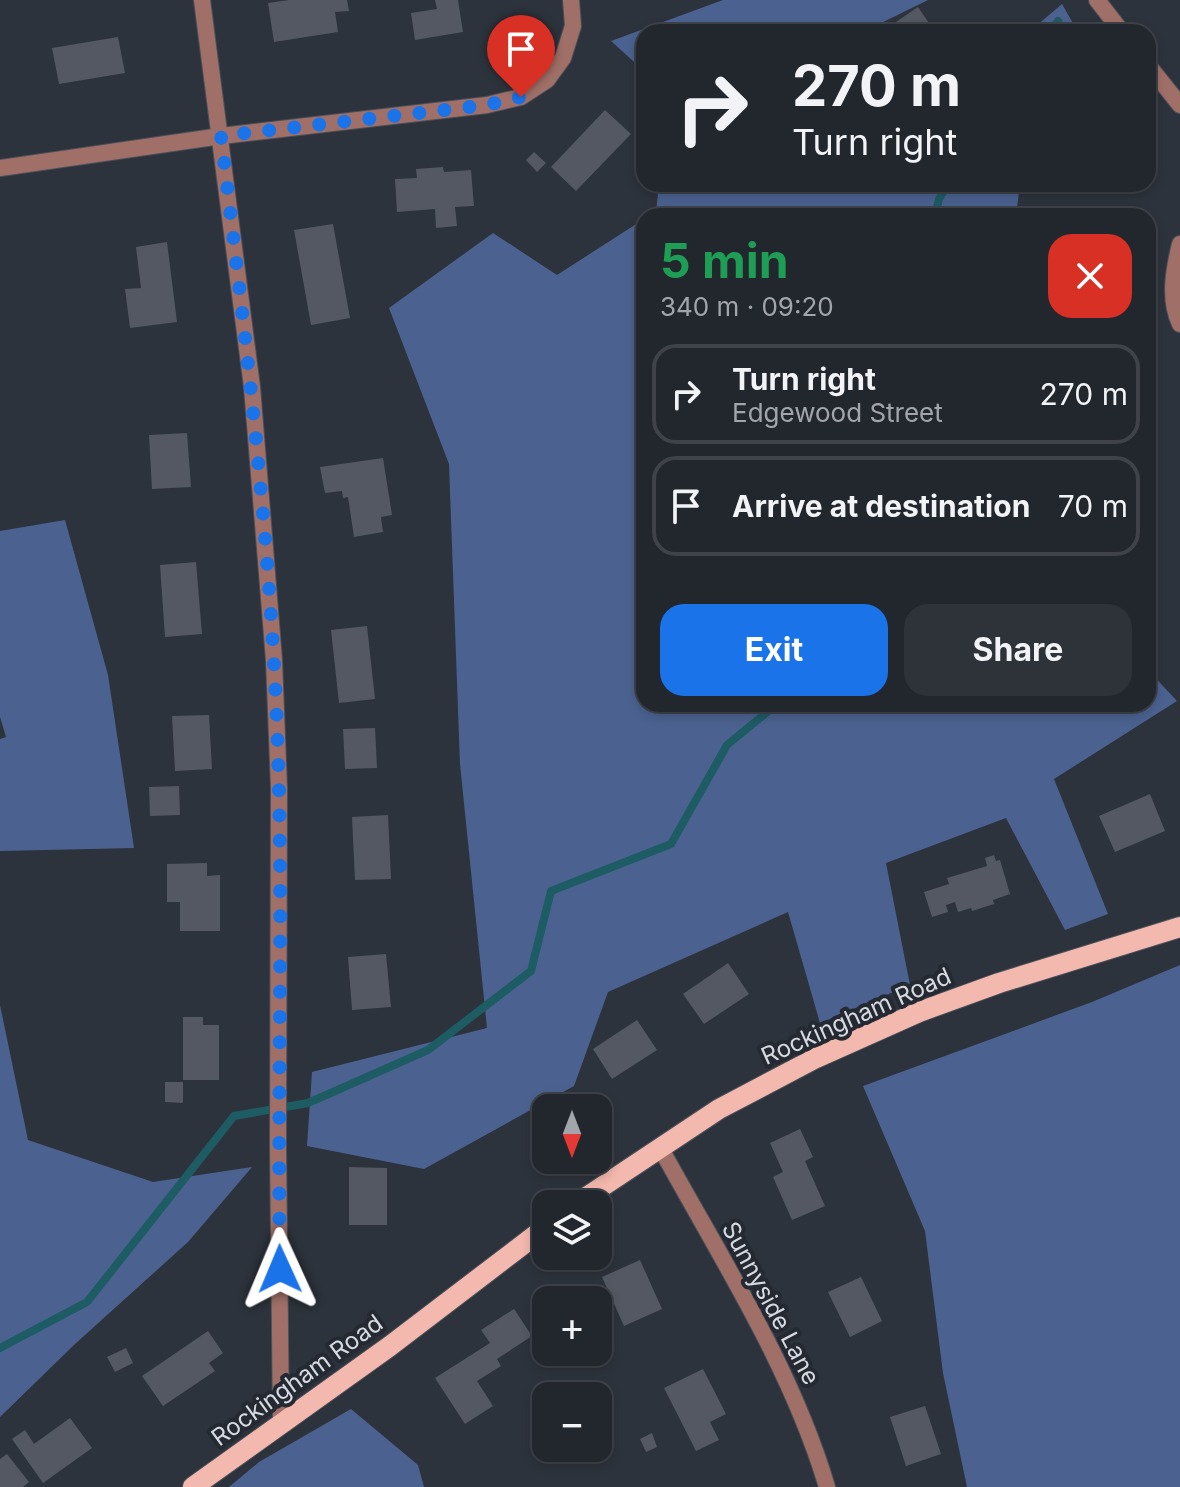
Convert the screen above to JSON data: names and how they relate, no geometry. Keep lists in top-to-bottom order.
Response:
{
  "streets": {
    "main road": ["Rockingham Road"],
    "street": ["Sunnyside Lane"]
  },
  "crossings": [
    ["Rockingham Road", "Sunnyside Lane"]
  ],
  "north": "bottom",
  "page": {
    "turn": ["270 m", "Turn right"],
    "heading": ["5 min", "340 m · 09:20"],
    "list": [
      {
        "name": "Turn right",
        "note": "Edgewood Street",
        "value": "270 m"
      },
      {
        "name": "Arrive at destination",
        "value": "70 m"
      }
    ],
    "buttons": ["Exit", "Share"],
    "map_buttons": ["+", "−"]
  }
}
